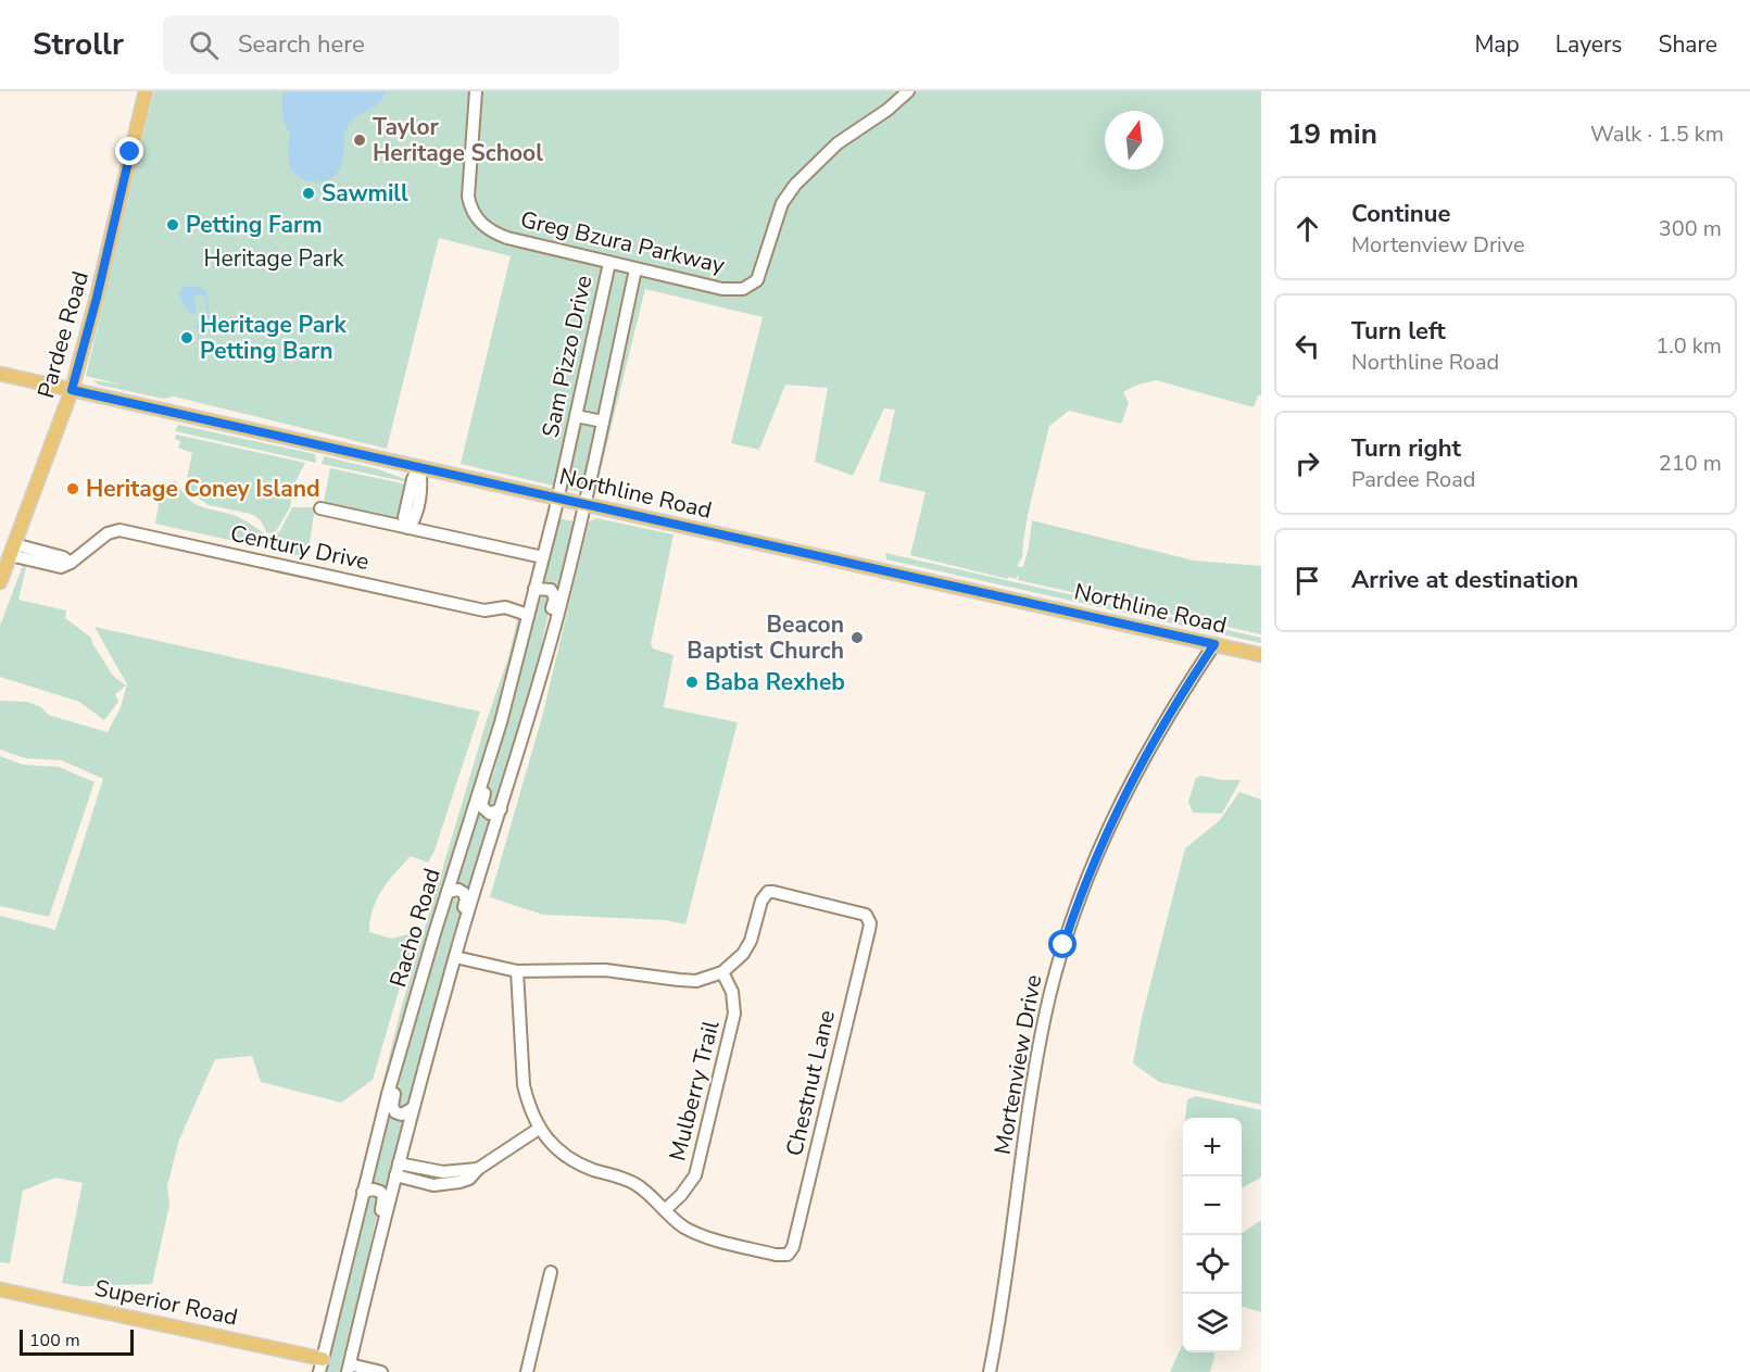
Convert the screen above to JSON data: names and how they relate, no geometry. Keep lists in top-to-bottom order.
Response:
{
  "streets": {
    "main road": ["Pardee Road", "Northline Road", "Superior Road"],
    "street": [
      "Greg Bzura Parkway",
      "Sam Pizzo Drive",
      "Century Drive",
      "Racho Road",
      "Mortenview Drive",
      "Chestnut Lane",
      "Mulberry Trail"
    ]
  },
  "crossings": [
    ["Greg Bzura Parkway", "Sam Pizzo Drive"],
    ["Pardee Road", "Northline Road"],
    ["Pardee Road", "Century Drive"],
    ["Sam Pizzo Drive", "Northline Road"],
    ["Sam Pizzo Drive", "Racho Road"],
    ["Northline Road", "Racho Road"],
    ["Northline Road", "Mortenview Drive"],
    ["Century Drive", "Racho Road"],
    ["Racho Road", "Superior Road"],
    ["Chestnut Lane", "Mulberry Trail"]
  ],
  "parks": ["Heritage Park"],
  "places": [
    "Taylor Heritage School",
    "Sawmill",
    "Petting Farm",
    "Heritage Park Petting Barn",
    "Heritage Coney Island",
    "Beacon Baptist Church",
    "Baba Rexheb"
  ],
  "scale_bar": "100 m",
  "north": "top",
  "page": {
    "header": "Strollr",
    "search": "Search here",
    "nav": ["Map", "Layers", "Share"],
    "heading": ["19 min", "Walk · 1.5 km"],
    "list": [
      ["Continue", "Mortenview Drive", "300 m"],
      ["Turn left", "Northline Road", "1.0 km"],
      ["Turn right", "Pardee Road", "210 m"],
      "Arrive at destination"
    ],
    "map_buttons": ["+", "−"],
    "scale": "100 m"
  }
}
